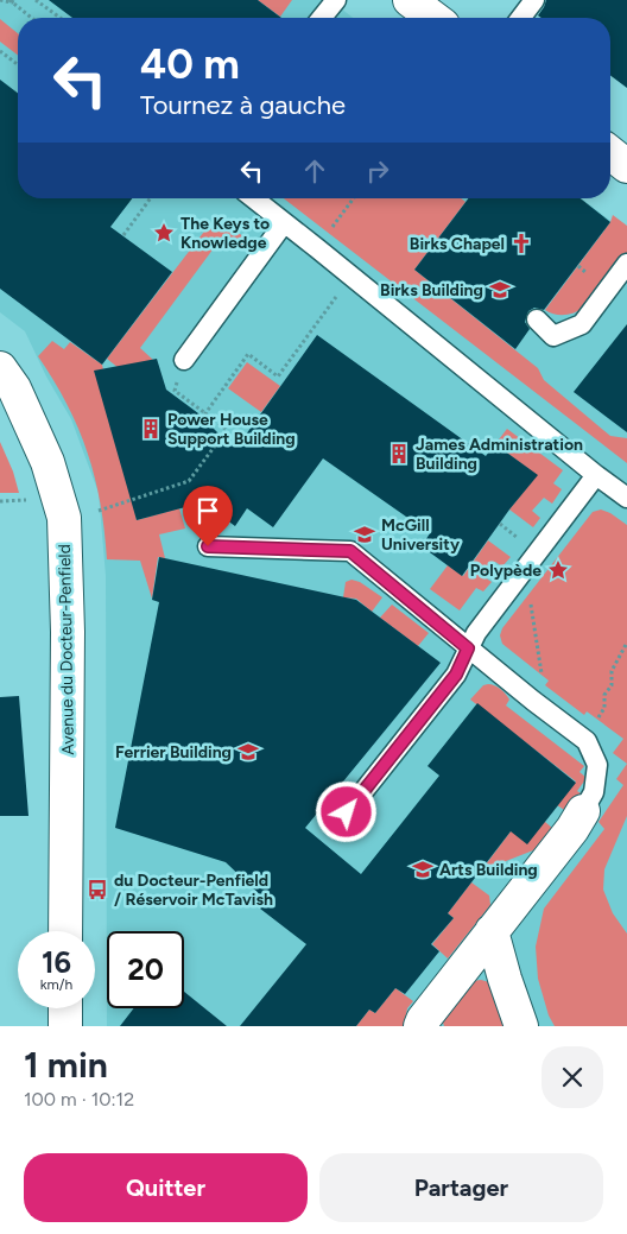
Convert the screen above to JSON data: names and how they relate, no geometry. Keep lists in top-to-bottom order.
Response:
{
  "streets": {
    "main road": ["Avenue du Docteur-Penfield"]
  },
  "places": {
    "place": ["The Keys to Knowledge", "Polypède"],
    "church": ["Birks Chapel"],
    "school or university": [
      "Birks Building",
      "McGill University",
      "Ferrier Building",
      "Arts Building"
    ],
    "building": ["Power House Support Building", "James Administration Building"],
    "bus stop": ["du Docteur-Penfield / Réservoir McTavish"]
  },
  "page": {
    "turn": ["40 m", "Tournez à gauche"],
    "speed": "16 km/h",
    "limit": "20",
    "heading": ["1 min", "100 m · 10:12"],
    "buttons": ["Quitter", "Partager"]
  }
}
